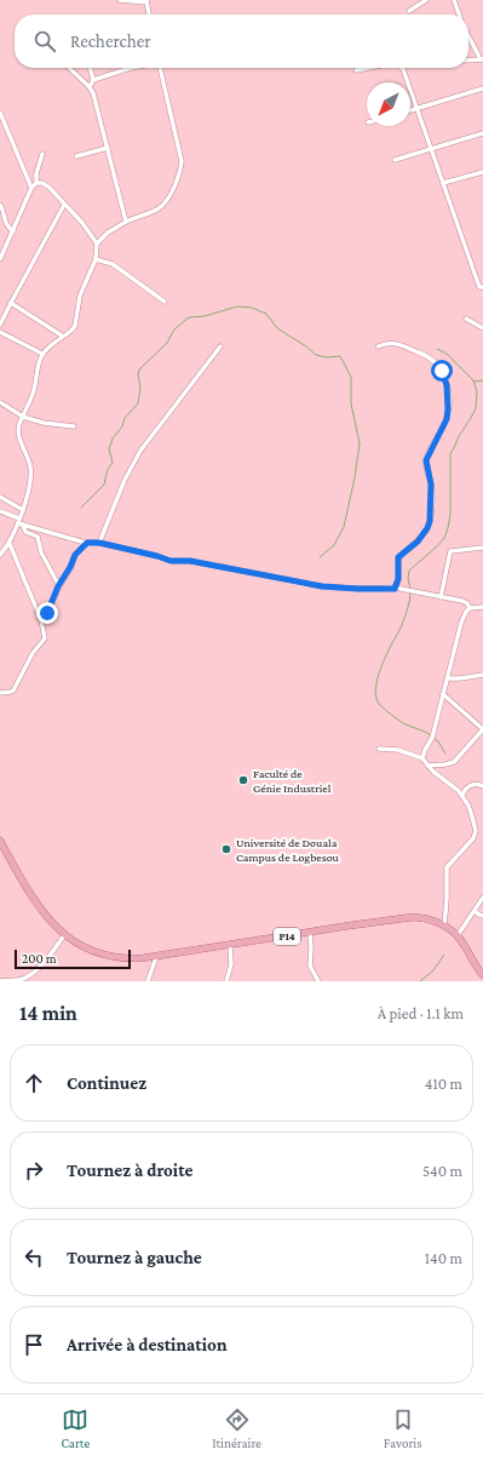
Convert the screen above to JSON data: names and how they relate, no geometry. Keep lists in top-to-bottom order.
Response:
{
  "streets": {
    "main road": ["P14"]
  },
  "places": ["Faculté de Génie Industriel", "Université de Douala Campus de Logbesou"],
  "scale_bar": "200 m",
  "north": "bottom left",
  "page": {
    "search": "Rechercher",
    "scale": "200 m",
    "heading": ["14 min", "À pied · 1.1 km"],
    "list": [
      ["Continuez", "410 m"],
      ["Tournez à droite", "540 m"],
      ["Tournez à gauche", "140 m"],
      "Arrivée à destination"
    ],
    "nav": ["Carte", "Itinéraire", "Favoris"]
  }
}
